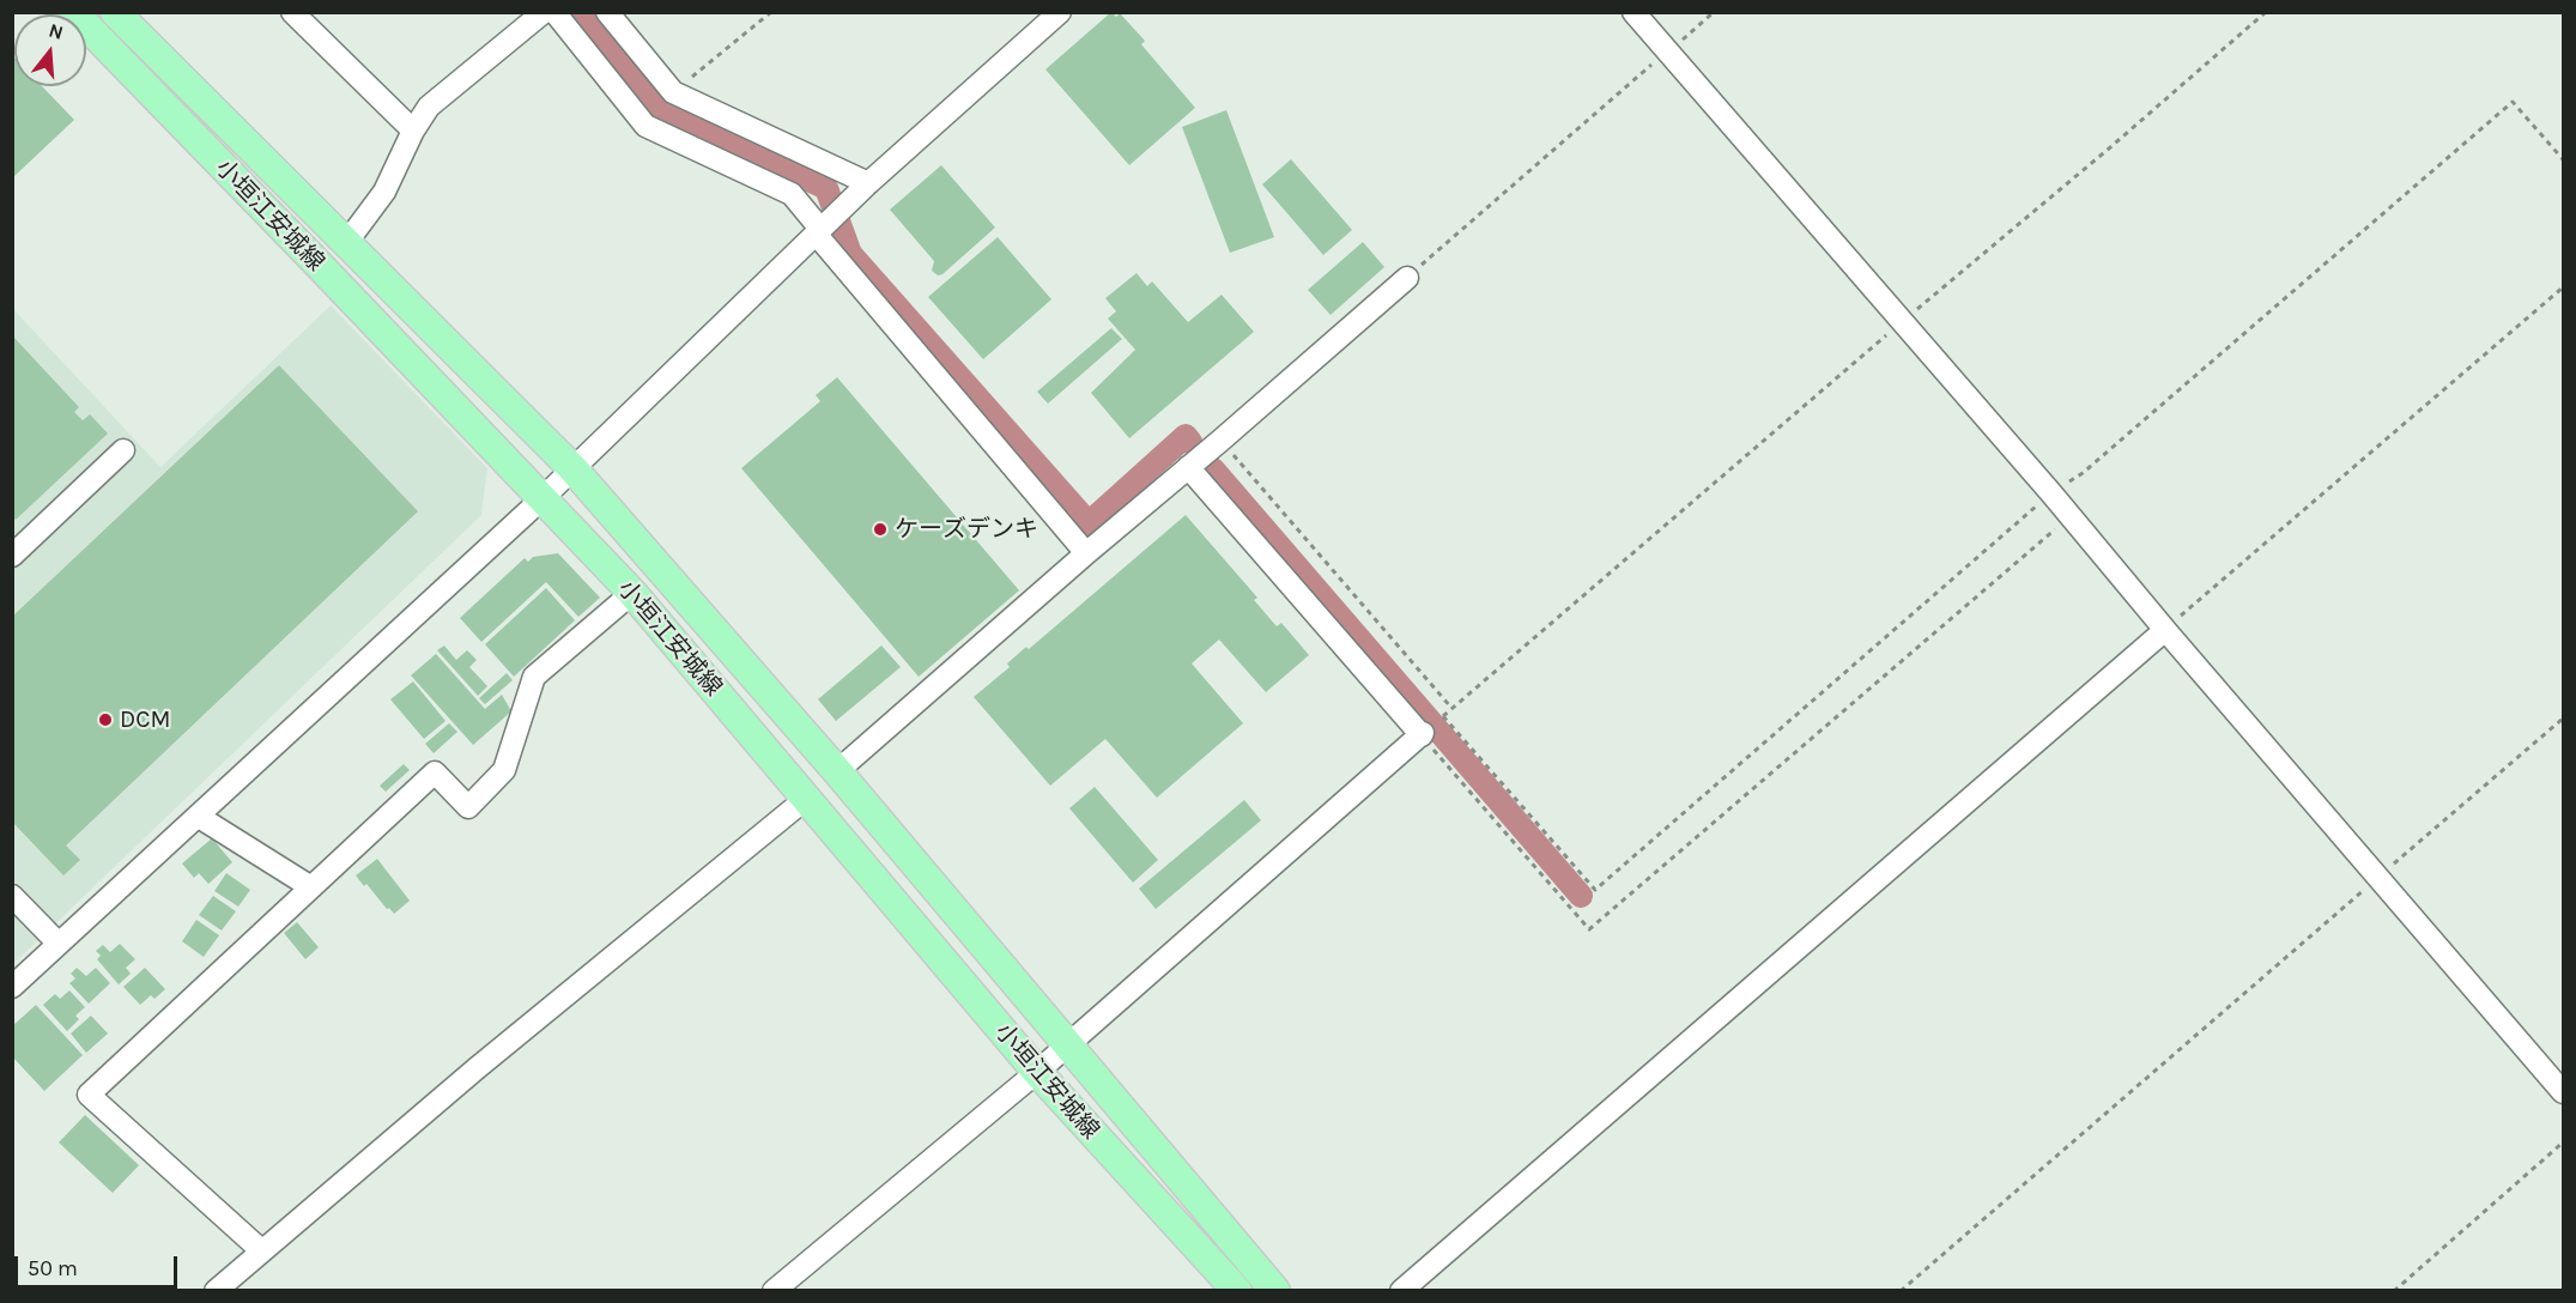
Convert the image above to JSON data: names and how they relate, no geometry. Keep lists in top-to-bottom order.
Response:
{
  "streets": {
    "main road": ["小垣江安城線"]
  },
  "places": ["ケーズデンキ", "DCM"],
  "scale_bar": "50 m",
  "north": "top"
}
